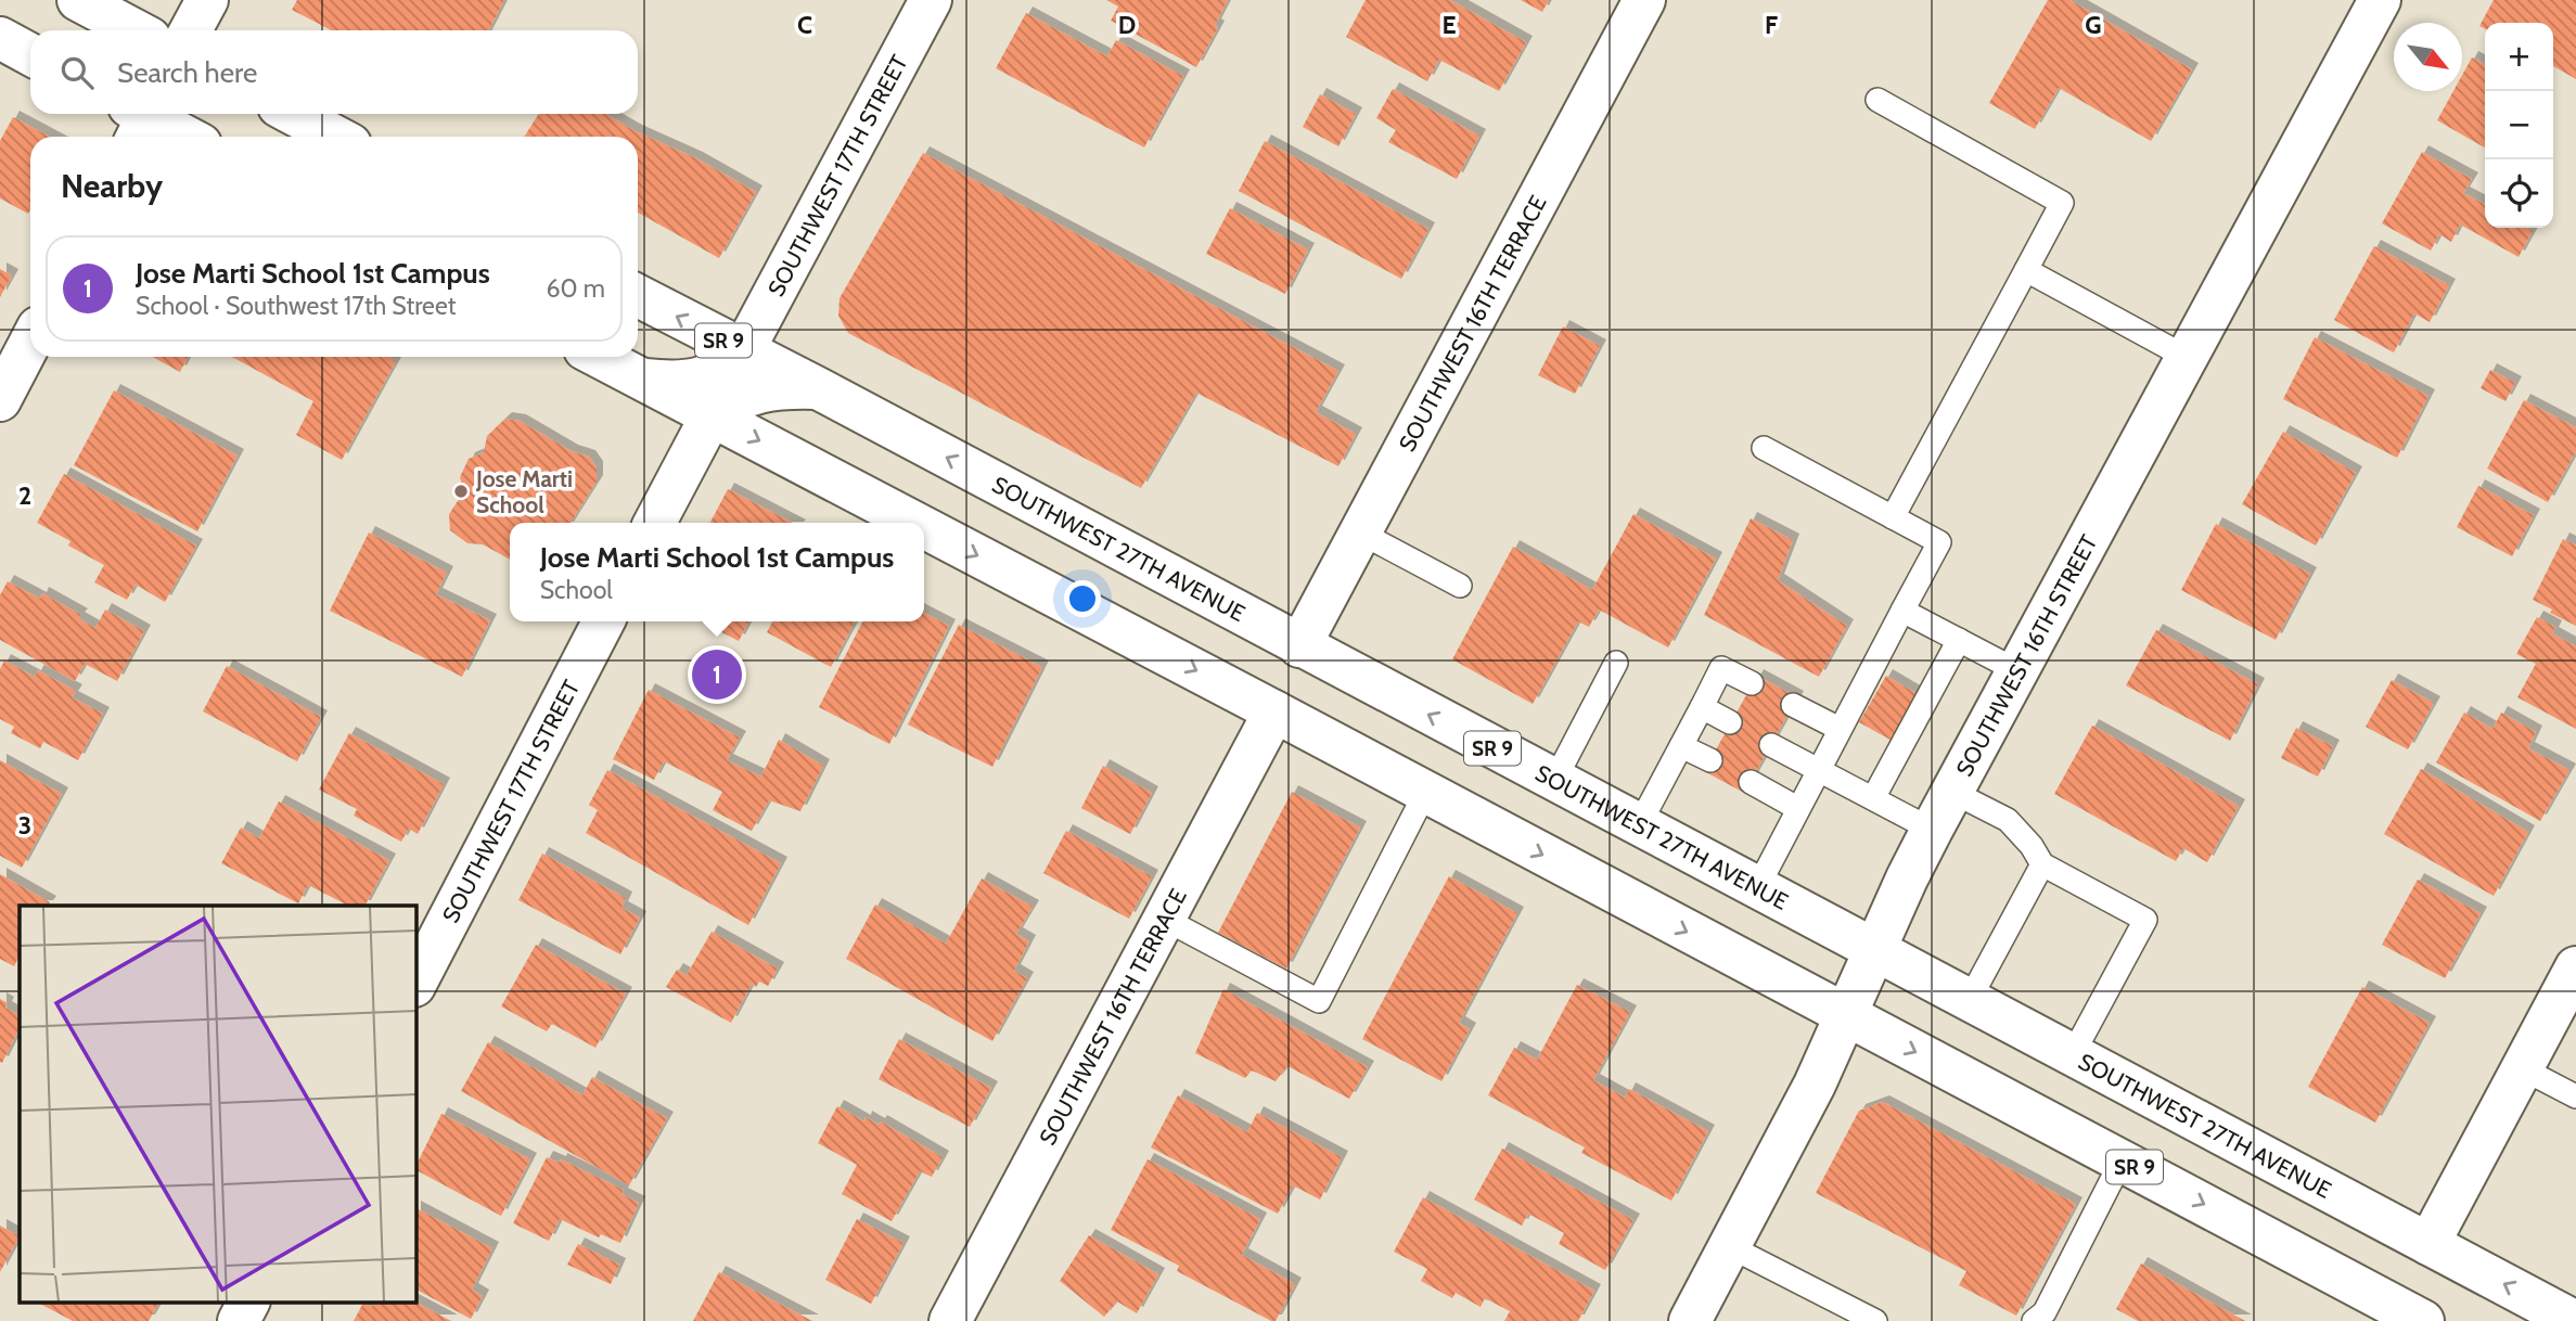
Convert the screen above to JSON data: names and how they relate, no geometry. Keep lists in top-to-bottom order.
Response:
{
  "streets": {
    "main road": [
      "SOUTHWEST 17TH STREET",
      "SOUTHWEST 16TH TERRACE",
      "SR 9",
      "SOUTHWEST 27TH AVENUE",
      "SOUTHWEST 16TH STREET"
    ]
  },
  "crossings": [
    ["SOUTHWEST 17TH STREET", "SOUTHWEST 27TH AVENUE"],
    ["SOUTHWEST 16TH TERRACE", "SR 9"],
    ["SOUTHWEST 16TH TERRACE", "SOUTHWEST 27TH AVENUE"],
    ["SR 9", "SOUTHWEST 16TH STREET"],
    ["SOUTHWEST 27TH AVENUE", "SOUTHWEST 16TH STREET"]
  ],
  "places": ["Jose Marti School"],
  "north": "bottom right",
  "page": {
    "map_buttons": ["+", "−"],
    "search": "Search here",
    "heading": "Nearby",
    "list": [
      {
        "mark": "1",
        "name": "Jose Marti School 1st Campus",
        "note": "School · Southwest 17th Street",
        "value": "60 m"
      }
    ],
    "popup": ["Jose Marti School 1st Campus", "School"],
    "pins": "1"
  },
  "grid": {
    "columns": [
      "C",
      "D",
      "E",
      "F",
      "G"
    ],
    "rows": ["2", "3"]
  }
}
